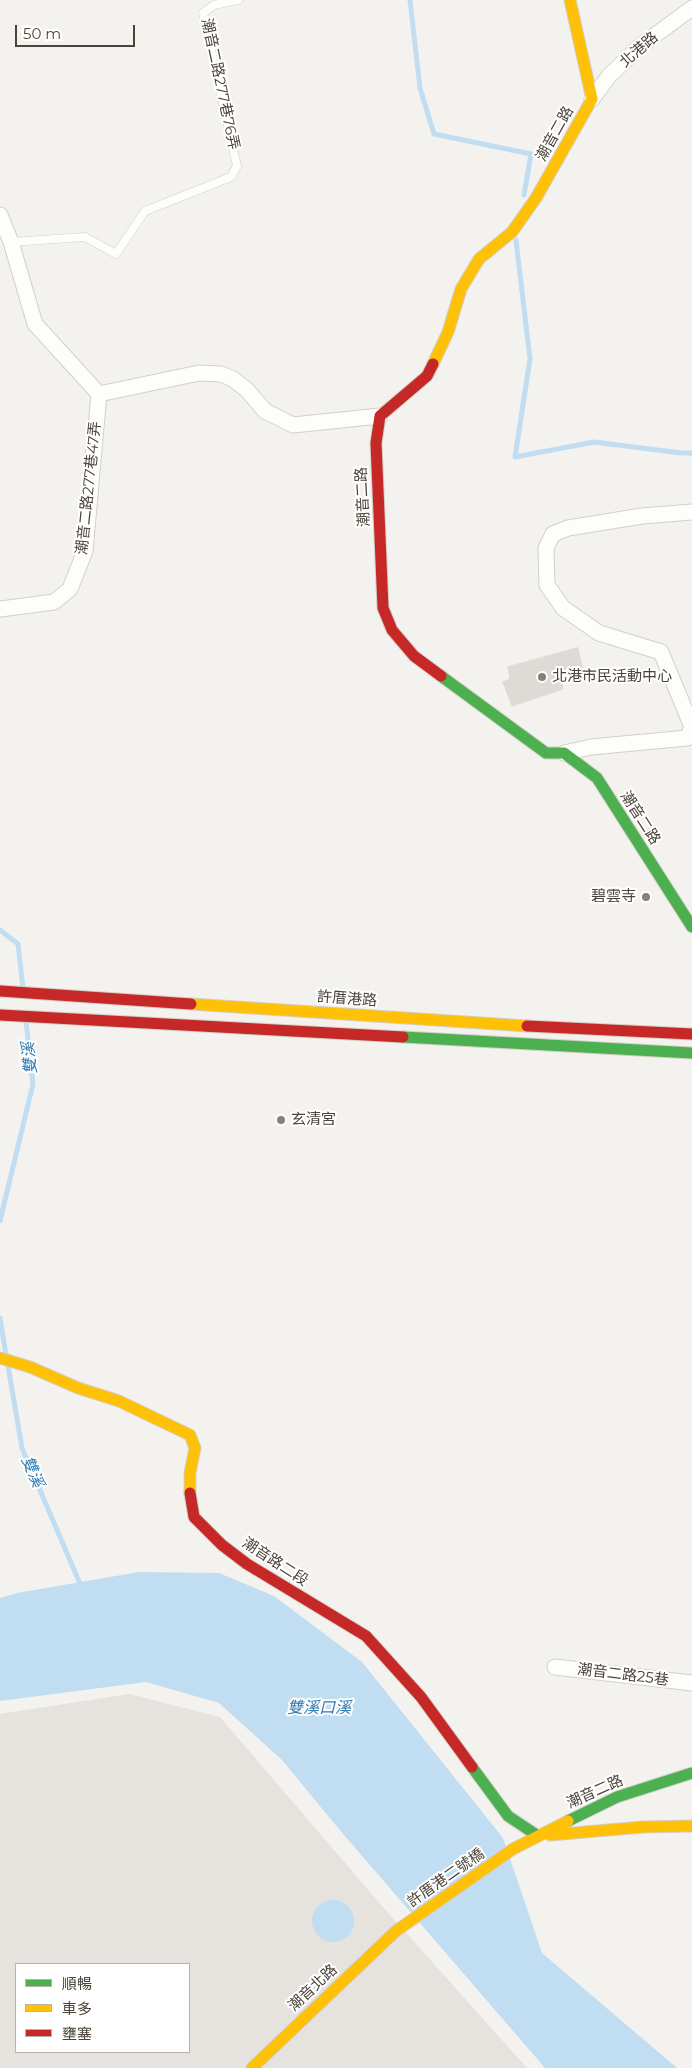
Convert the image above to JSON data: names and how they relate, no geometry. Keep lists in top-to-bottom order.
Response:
{
  "streets": {
    "street": [
      "北港路",
      "潮音二路",
      "潮音二路277巷47弄",
      "許厝港路",
      "潮音路二段",
      "潮音二路25巷",
      "許厝港二號橋",
      "潮音北路"
    ],
    "lane": ["潮音二路277巷76弄"]
  },
  "crossings": [
    ["北港路", "潮音二路"],
    ["潮音二路", "潮音路二段"],
    ["潮音二路", "許厝港二號橋"],
    ["許厝港二號橋", "潮音北路"]
  ],
  "water": ["雙溪", "雙溪口溪"],
  "places": ["北港市民活動中心", "碧雲寺", "玄清宮"],
  "legend": ["順暢", "車多", "壅塞"],
  "scale_bar": "50 m"
}
